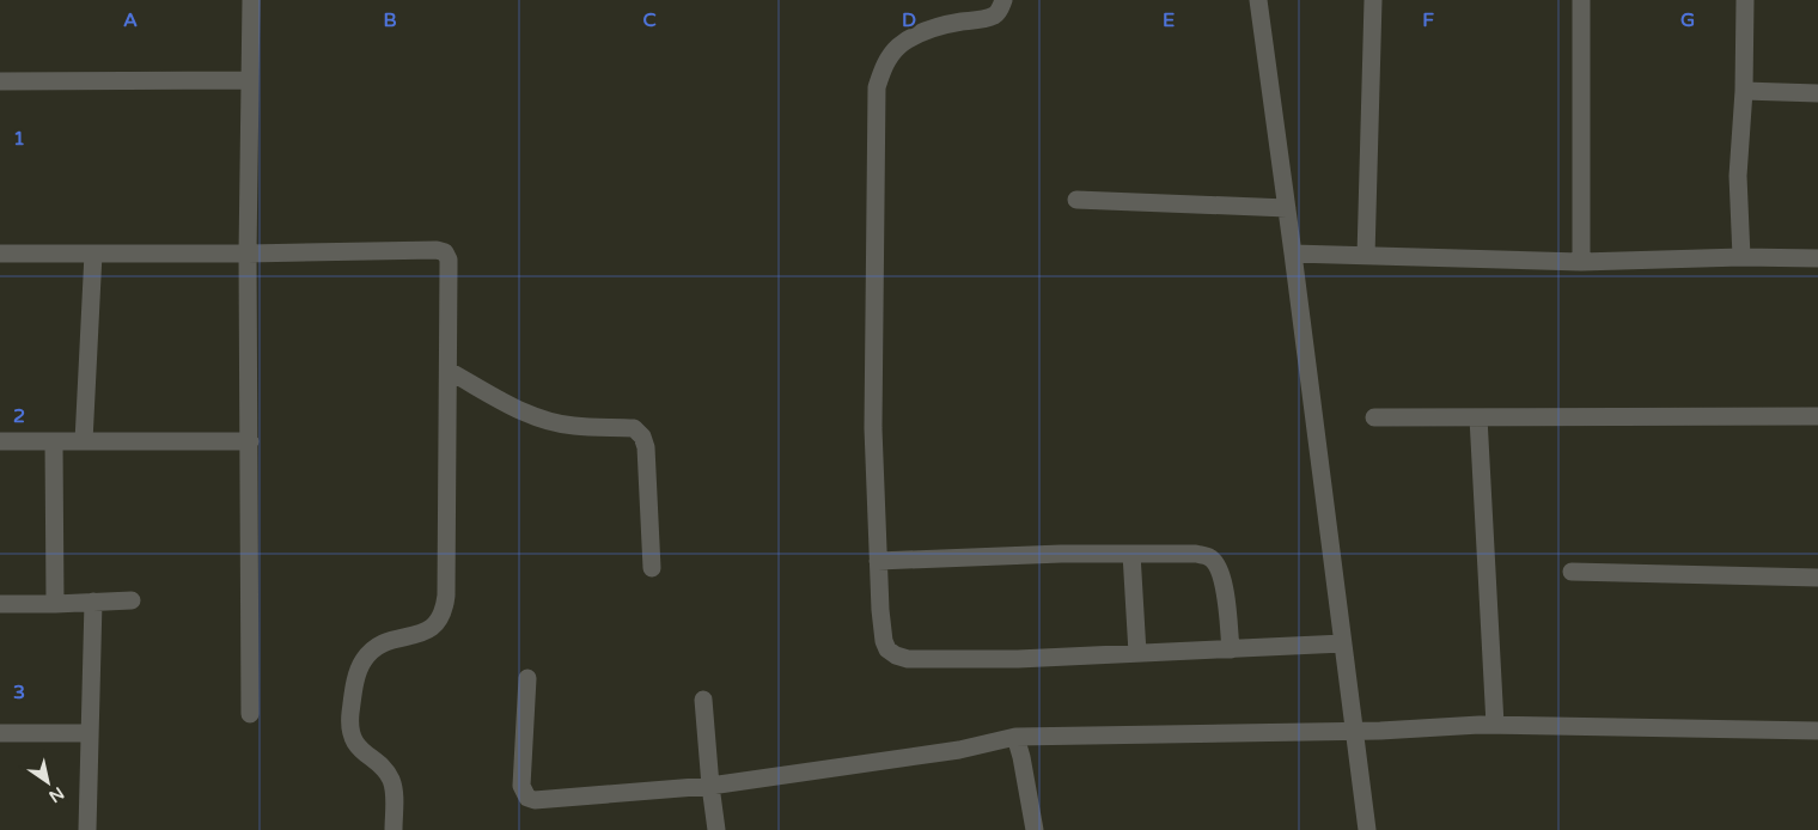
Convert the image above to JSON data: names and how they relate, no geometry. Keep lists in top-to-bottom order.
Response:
{
  "north": "bottom right",
  "grid": {
    "columns": [
      "A",
      "B",
      "C",
      "D",
      "E",
      "F",
      "G"
    ],
    "rows": ["1", "2", "3"]
  }
}
